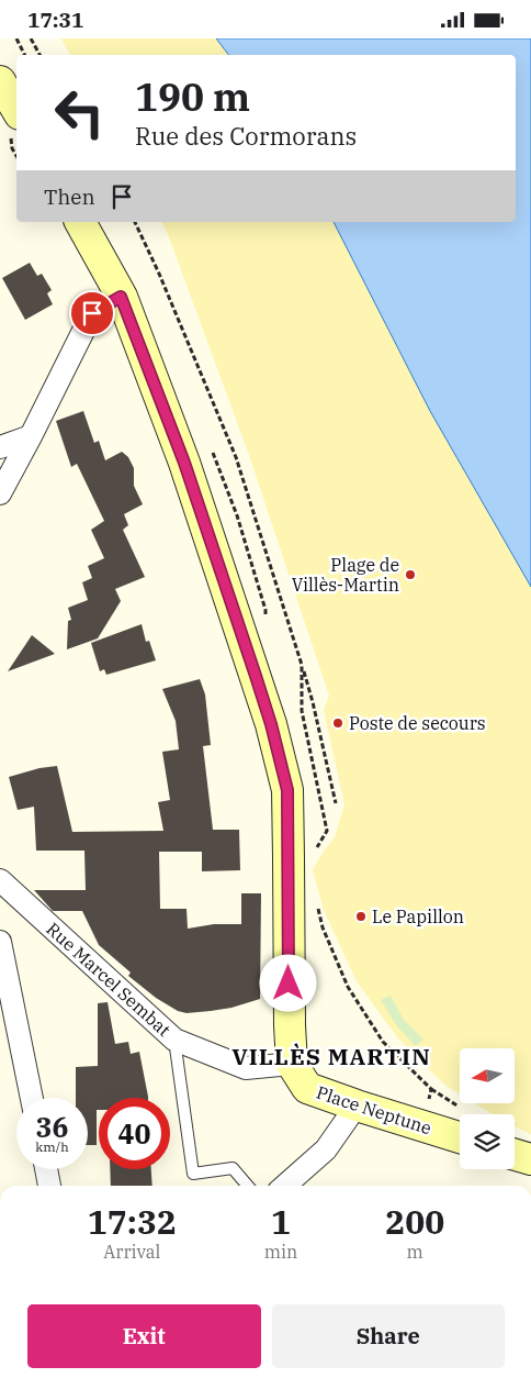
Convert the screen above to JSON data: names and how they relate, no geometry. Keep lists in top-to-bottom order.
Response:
{
  "streets": {
    "street": ["Rue Marcel Sembat", "Place Neptune"]
  },
  "crossings": [
    ["Rue Marcel Sembat", "Place Neptune"]
  ],
  "districts": ["VILLÈS MARTIN"],
  "places": ["Plage de Villès-Martin", "Poste de secours", "Le Papillon"],
  "north": "left",
  "page": {
    "status": "17:31",
    "turn": ["190 m", "Rue des Cormorans"],
    "then": "Then",
    "speed": "36 km/h",
    "limit": "40",
    "eta": [
      "17:32",
      "Arrival",
      "1",
      "min",
      "200",
      "m"
    ],
    "buttons": ["Exit", "Share"]
  }
}
